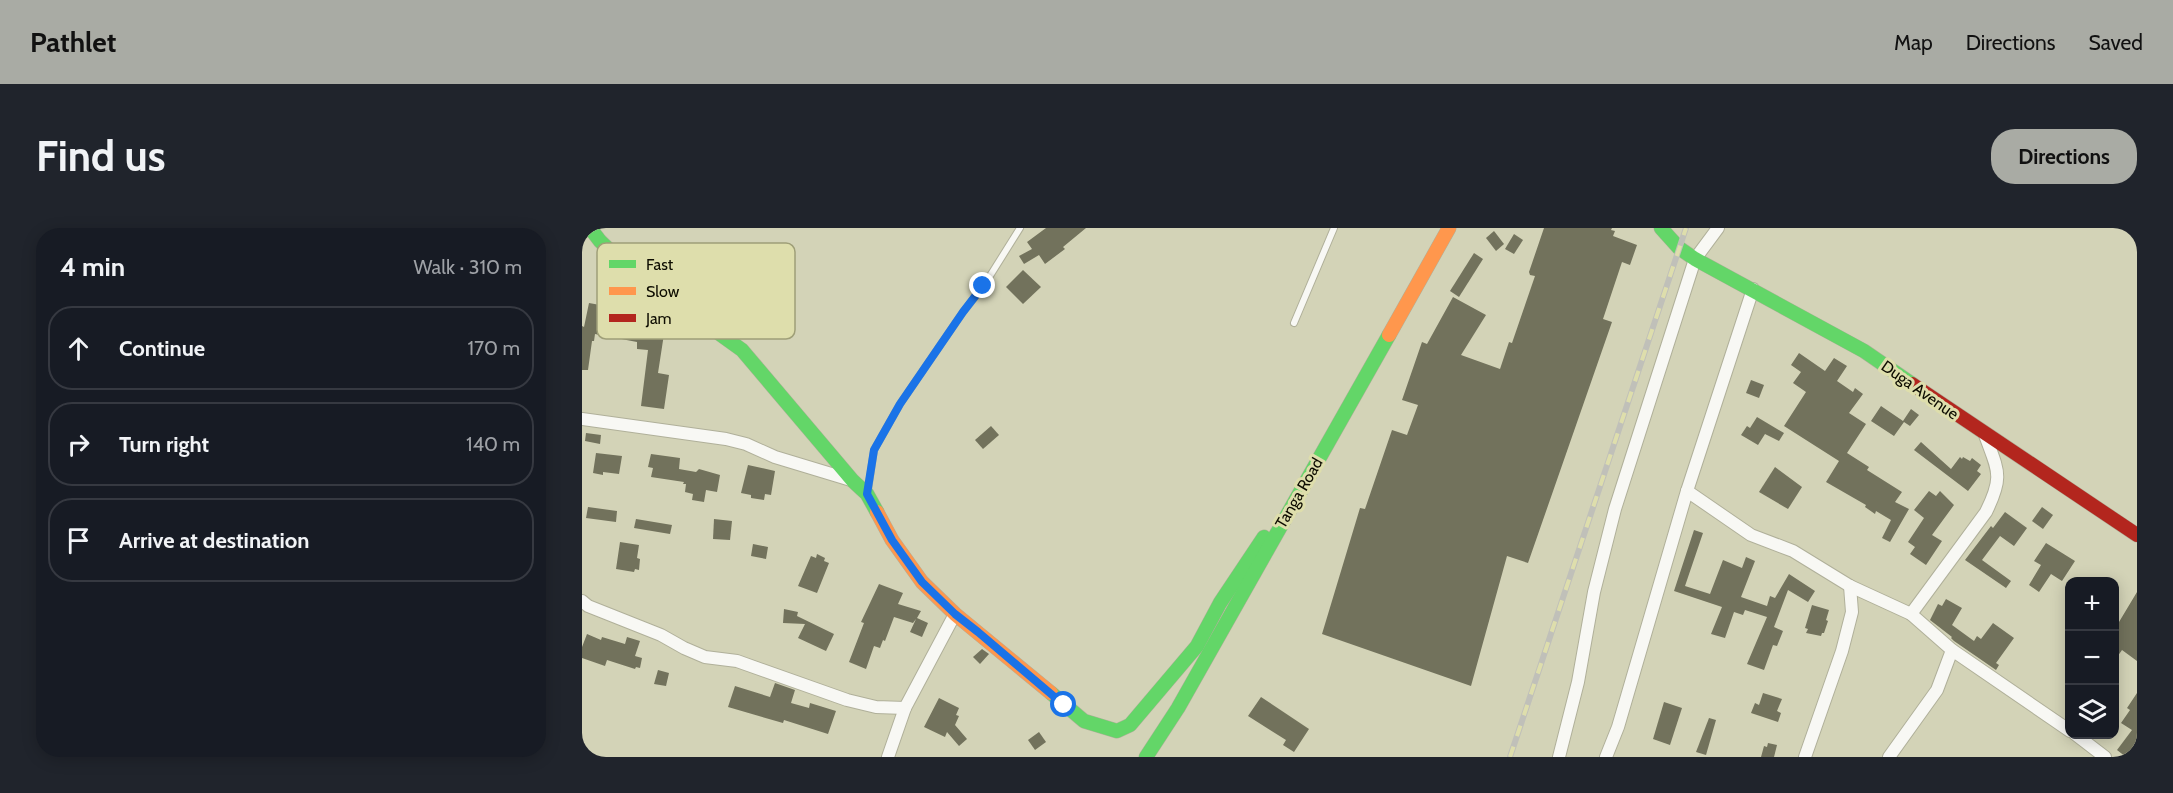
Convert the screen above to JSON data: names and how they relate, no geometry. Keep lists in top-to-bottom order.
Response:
{
  "streets": {
    "main road": ["Duga Avenue", "Tanga Road"]
  },
  "legend": ["Fast", "Slow", "Jam"],
  "page": {
    "header": "Pathlet",
    "nav": ["Map", "Directions", "Saved"],
    "buttons": "Directions",
    "title": "Find us",
    "heading": ["4 min", "Walk · 310 m"],
    "list": [
      ["Continue", "170 m"],
      ["Turn right", "140 m"],
      "Arrive at destination"
    ],
    "map_buttons": ["+", "−"]
  }
}
